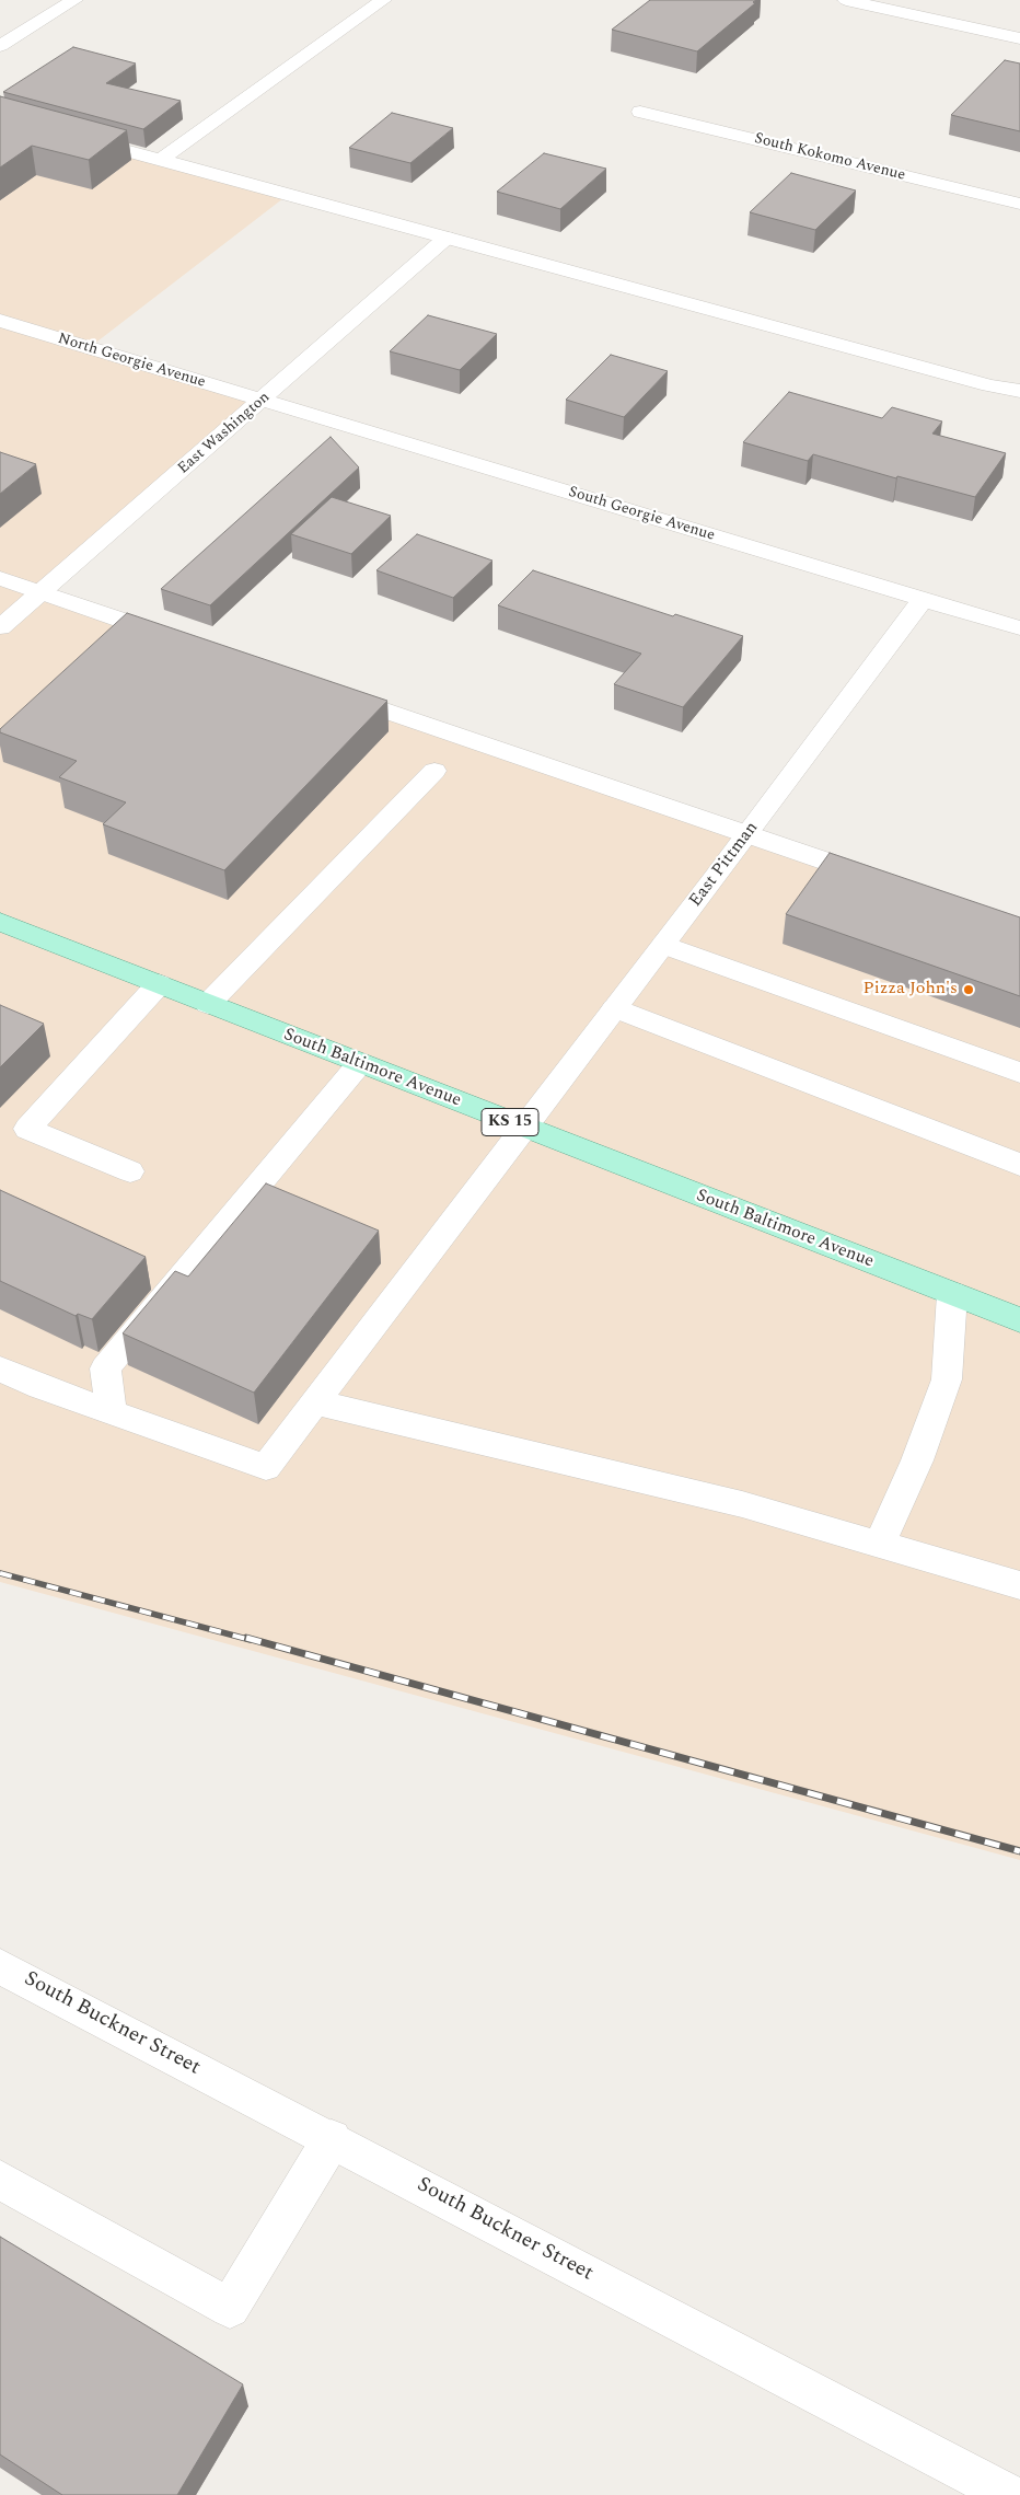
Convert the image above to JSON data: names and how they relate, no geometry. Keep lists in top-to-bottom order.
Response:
{
  "streets": {
    "main road": ["South Baltimore Avenue", "KS 15"],
    "street": [
      "South Kokomo Avenue",
      "North Georgie Avenue",
      "East Washington",
      "South Georgie Avenue",
      "East Pittman",
      "South Buckner Street"
    ]
  },
  "crossings": [
    ["North Georgie Avenue", "East Washington"],
    ["North Georgie Avenue", "South Georgie Avenue"],
    ["East Washington", "South Georgie Avenue"],
    ["South Georgie Avenue", "East Pittman"],
    ["East Pittman", "South Baltimore Avenue"]
  ],
  "places": ["Pizza John's"]
}
